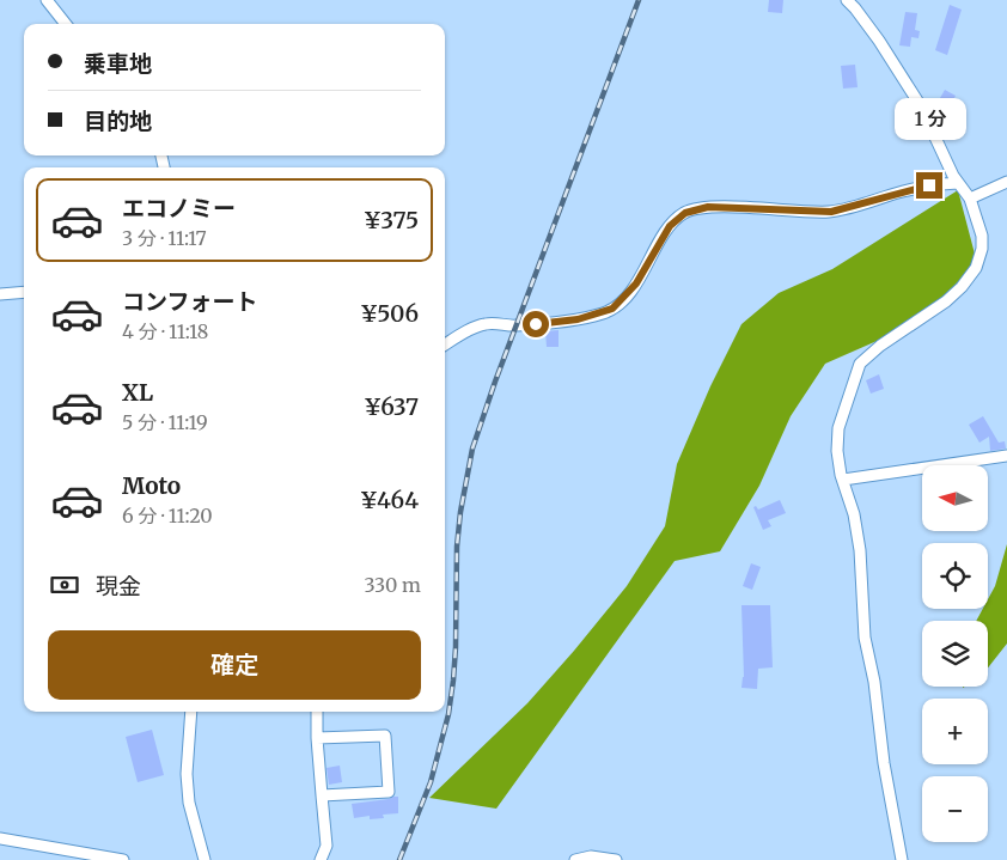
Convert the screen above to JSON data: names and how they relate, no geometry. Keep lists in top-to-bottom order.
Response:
{
  "north": "left",
  "page": {
    "banner": ["乗車地", "目的地"],
    "bubble": "1 分",
    "list": [
      {
        "name": "エコノミー",
        "note": "3 分 · 11:17",
        "value": "¥375"
      },
      {
        "name": "コンフォート",
        "note": "4 分 · 11:18",
        "value": "¥506"
      },
      {
        "name": "XL",
        "note": "5 分 · 11:19",
        "value": "¥637"
      },
      {
        "name": "Moto",
        "note": "6 分 · 11:20",
        "value": "¥464"
      }
    ],
    "map_buttons": ["+", "−"],
    "pay": ["現金", "330 m"],
    "buttons": "確定"
  }
}
